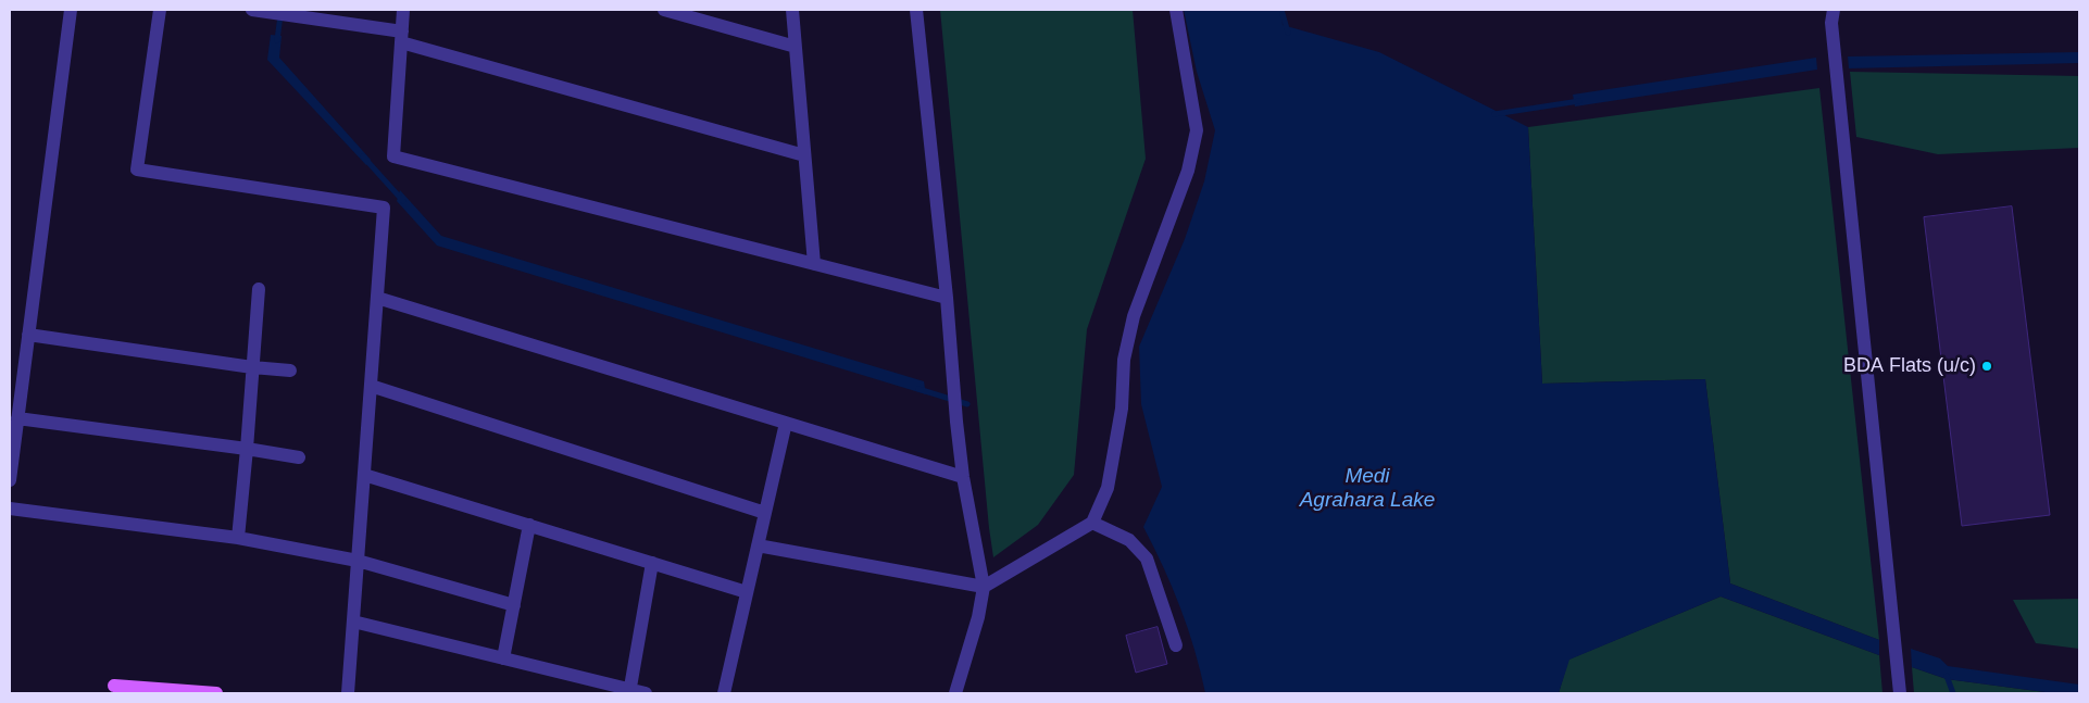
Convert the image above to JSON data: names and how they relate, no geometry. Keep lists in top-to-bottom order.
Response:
{
  "water": ["Medi Agrahara Lake"],
  "places": ["BDA Flats (u/c)"]
}
